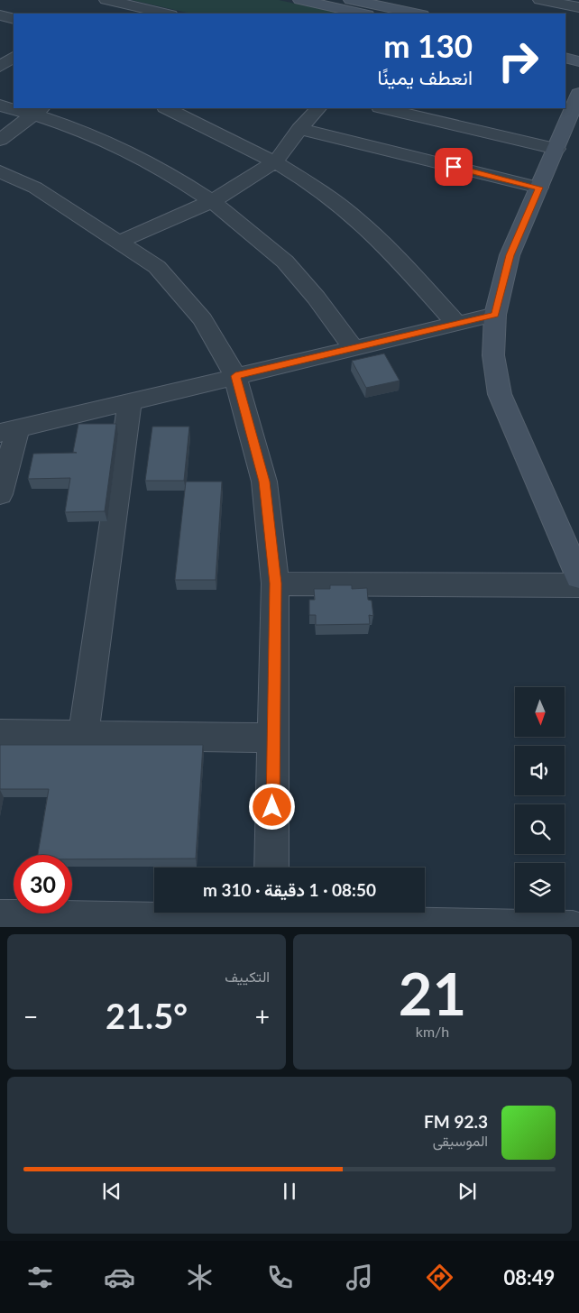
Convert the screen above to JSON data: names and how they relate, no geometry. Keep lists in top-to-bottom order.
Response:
{
  "north": "bottom",
  "page": {
    "turn": ["130 m", "انعطف يمينًا"],
    "limit": "30",
    "trip": "08:50 · 1 دقيقة · 310 m",
    "tile": [
      ["21", "km/h"],
      "التكييف"
    ],
    "heat": ["−", "21.5°", "+"],
    "song": ["92.3 FM", "الموسيقى"],
    "tabs": "08:49"
  }
}
